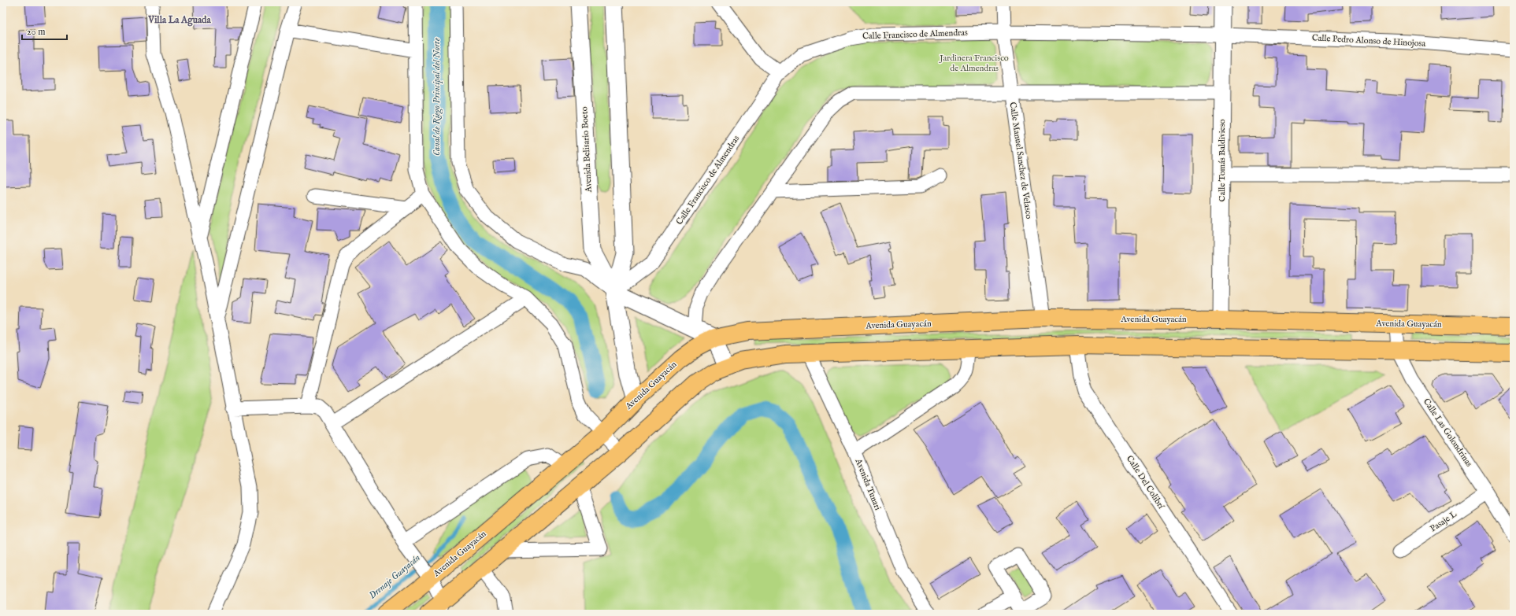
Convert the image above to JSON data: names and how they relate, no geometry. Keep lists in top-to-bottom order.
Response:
{
  "streets": {
    "main road": ["Avenida Guayacán"],
    "street": [
      "Calle Francisco de Almendras",
      "Calle Pedro Alonso de Hinojosa",
      "Avenida Belisario Boeto",
      "Calle Manuel Sanchez de Velasco",
      "Calle Tomás Baldivieso",
      "Calle Las Golondrinas",
      "Calle Del Colibrí",
      "Avenida Tunari",
      "Pasaje L"
    ]
  },
  "crossings": [
    ["Calle Francisco de Almendras", "Calle Pedro Alonso de Hinojosa"],
    ["Calle Francisco de Almendras", "Avenida Belisario Boeto"],
    ["Calle Francisco de Almendras", "Calle Manuel Sanchez de Velasco"],
    ["Calle Francisco de Almendras", "Calle Tomás Baldivieso"],
    ["Calle Pedro Alonso de Hinojosa", "Calle Tomás Baldivieso"],
    ["Avenida Belisario Boeto", "Avenida Guayacán"],
    ["Calle Manuel Sanchez de Velasco", "Avenida Guayacán"],
    ["Calle Tomás Baldivieso", "Avenida Guayacán"],
    ["Avenida Guayacán", "Calle Las Golondrinas"],
    ["Calle Las Golondrinas", "Pasaje L"]
  ],
  "districts": ["Villa La Aguada"],
  "water": ["Canal de Riego Principal del Norte", "Drenaje Guayacán"],
  "parks": ["Jardinera Francisco de Almendras"],
  "scale_bar": "20 m"
}
